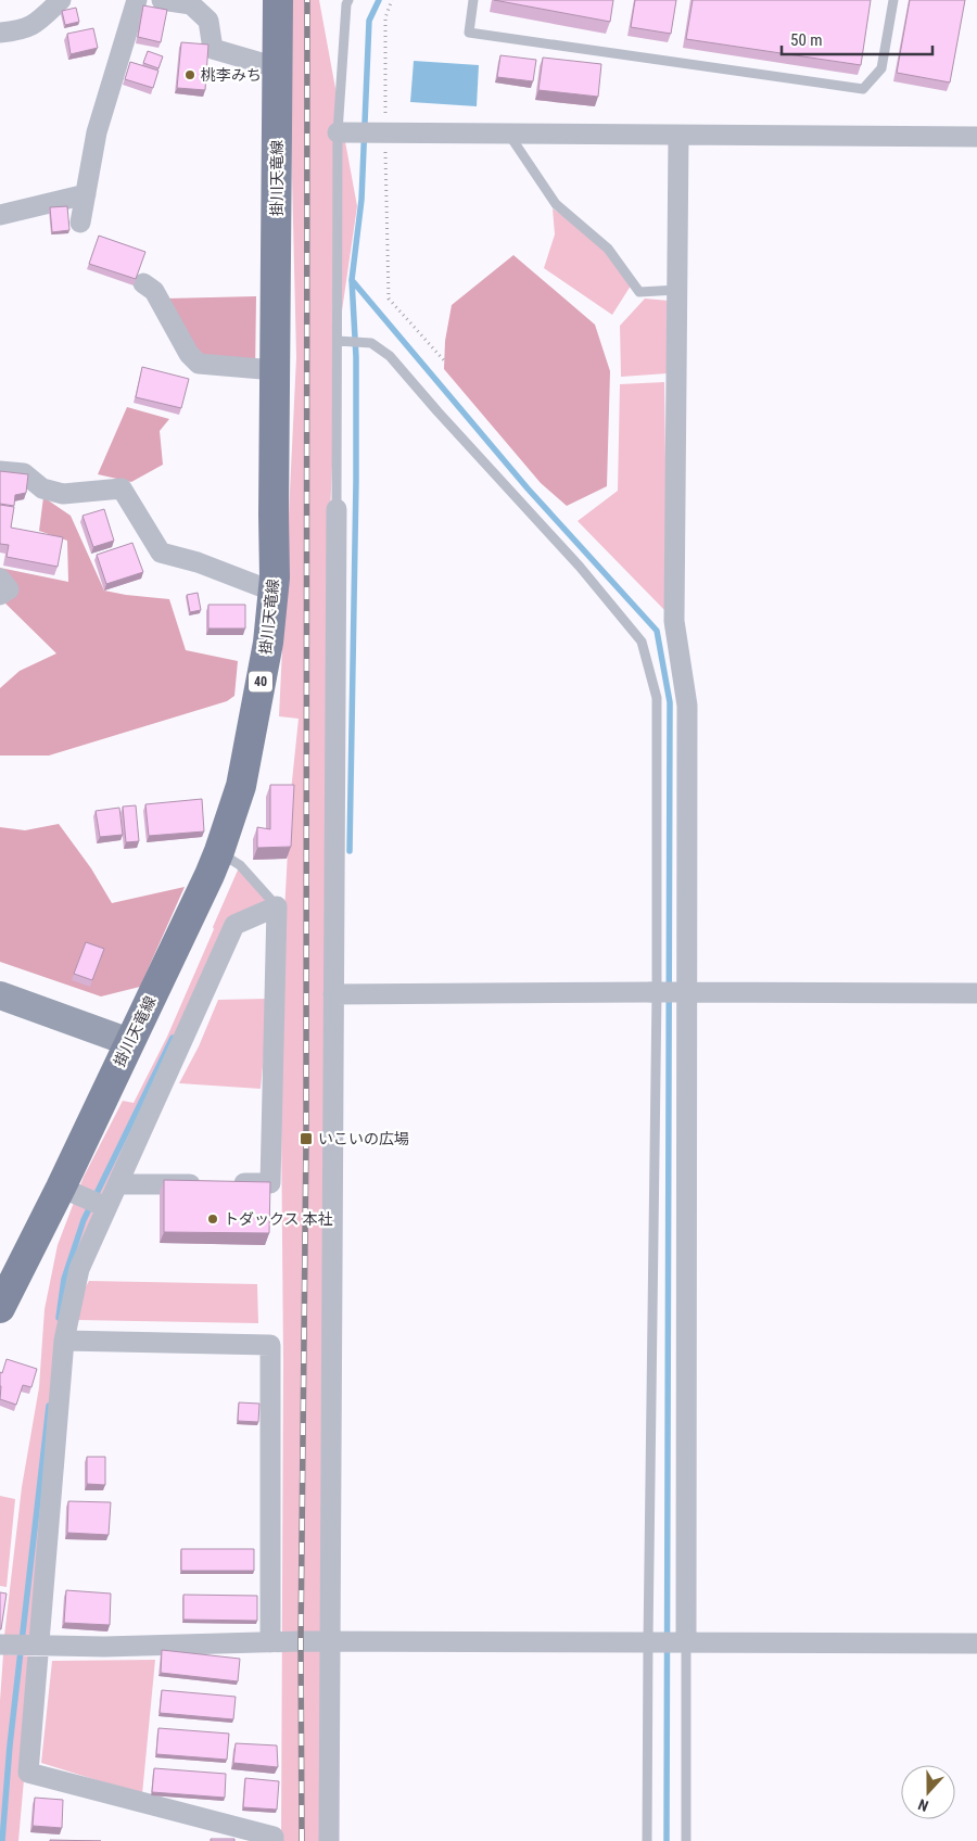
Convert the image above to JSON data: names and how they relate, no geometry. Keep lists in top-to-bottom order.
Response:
{
  "streets": {
    "main road": ["掛川天竜線", "40"]
  },
  "places": {
    "other": ["桃李みち", "トダックス 本社"],
    "transit": ["いこいの広場"]
  },
  "scale_bar": "50 m",
  "north": "bottom"
}
